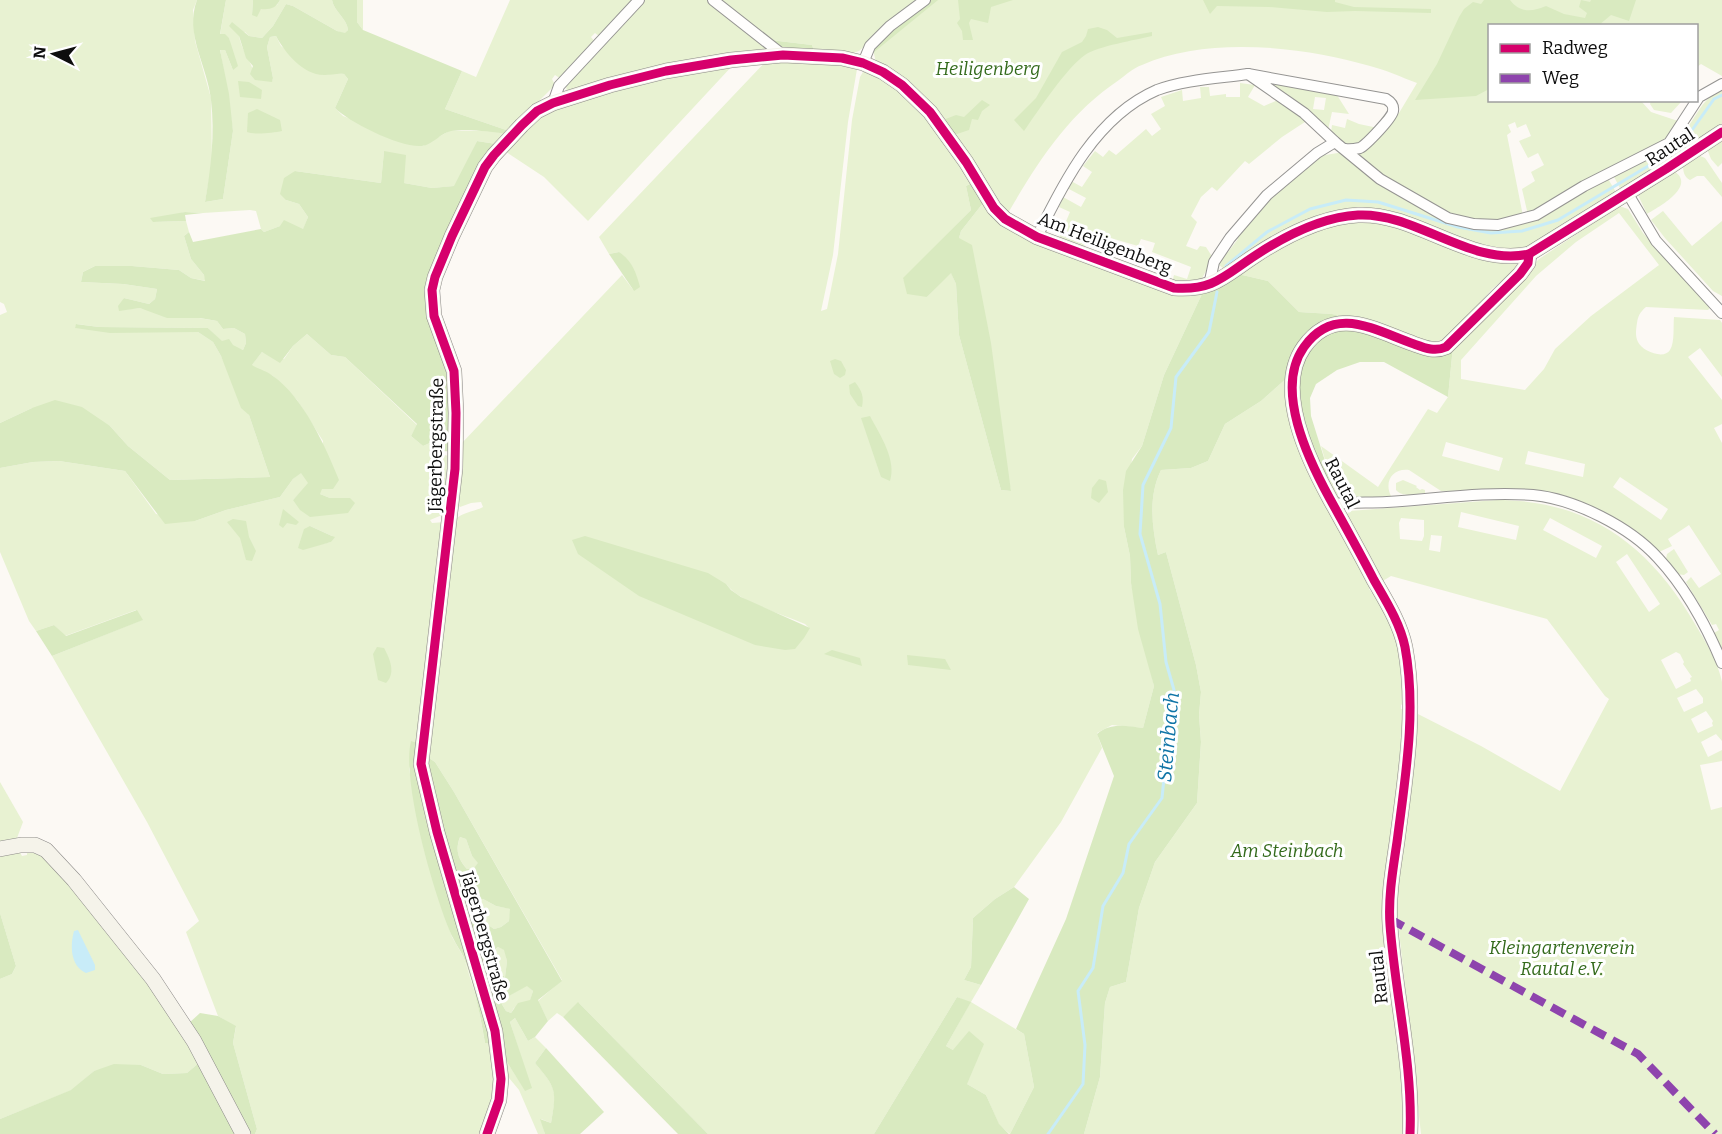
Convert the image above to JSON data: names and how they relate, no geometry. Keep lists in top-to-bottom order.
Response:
{
  "streets": {
    "street": ["Rautal", "Am Heiligenberg", "Jägerbergstraße"]
  },
  "crossings": [
    ["Rautal", "Am Heiligenberg"],
    ["Am Heiligenberg", "Jägerbergstraße"]
  ],
  "water": ["Steinbach"],
  "parks": ["Heiligenberg", "Am Steinbach", "Kleingartenverein Rautal e.V."],
  "legend": ["Radweg", "Weg"],
  "north": "left"
}
